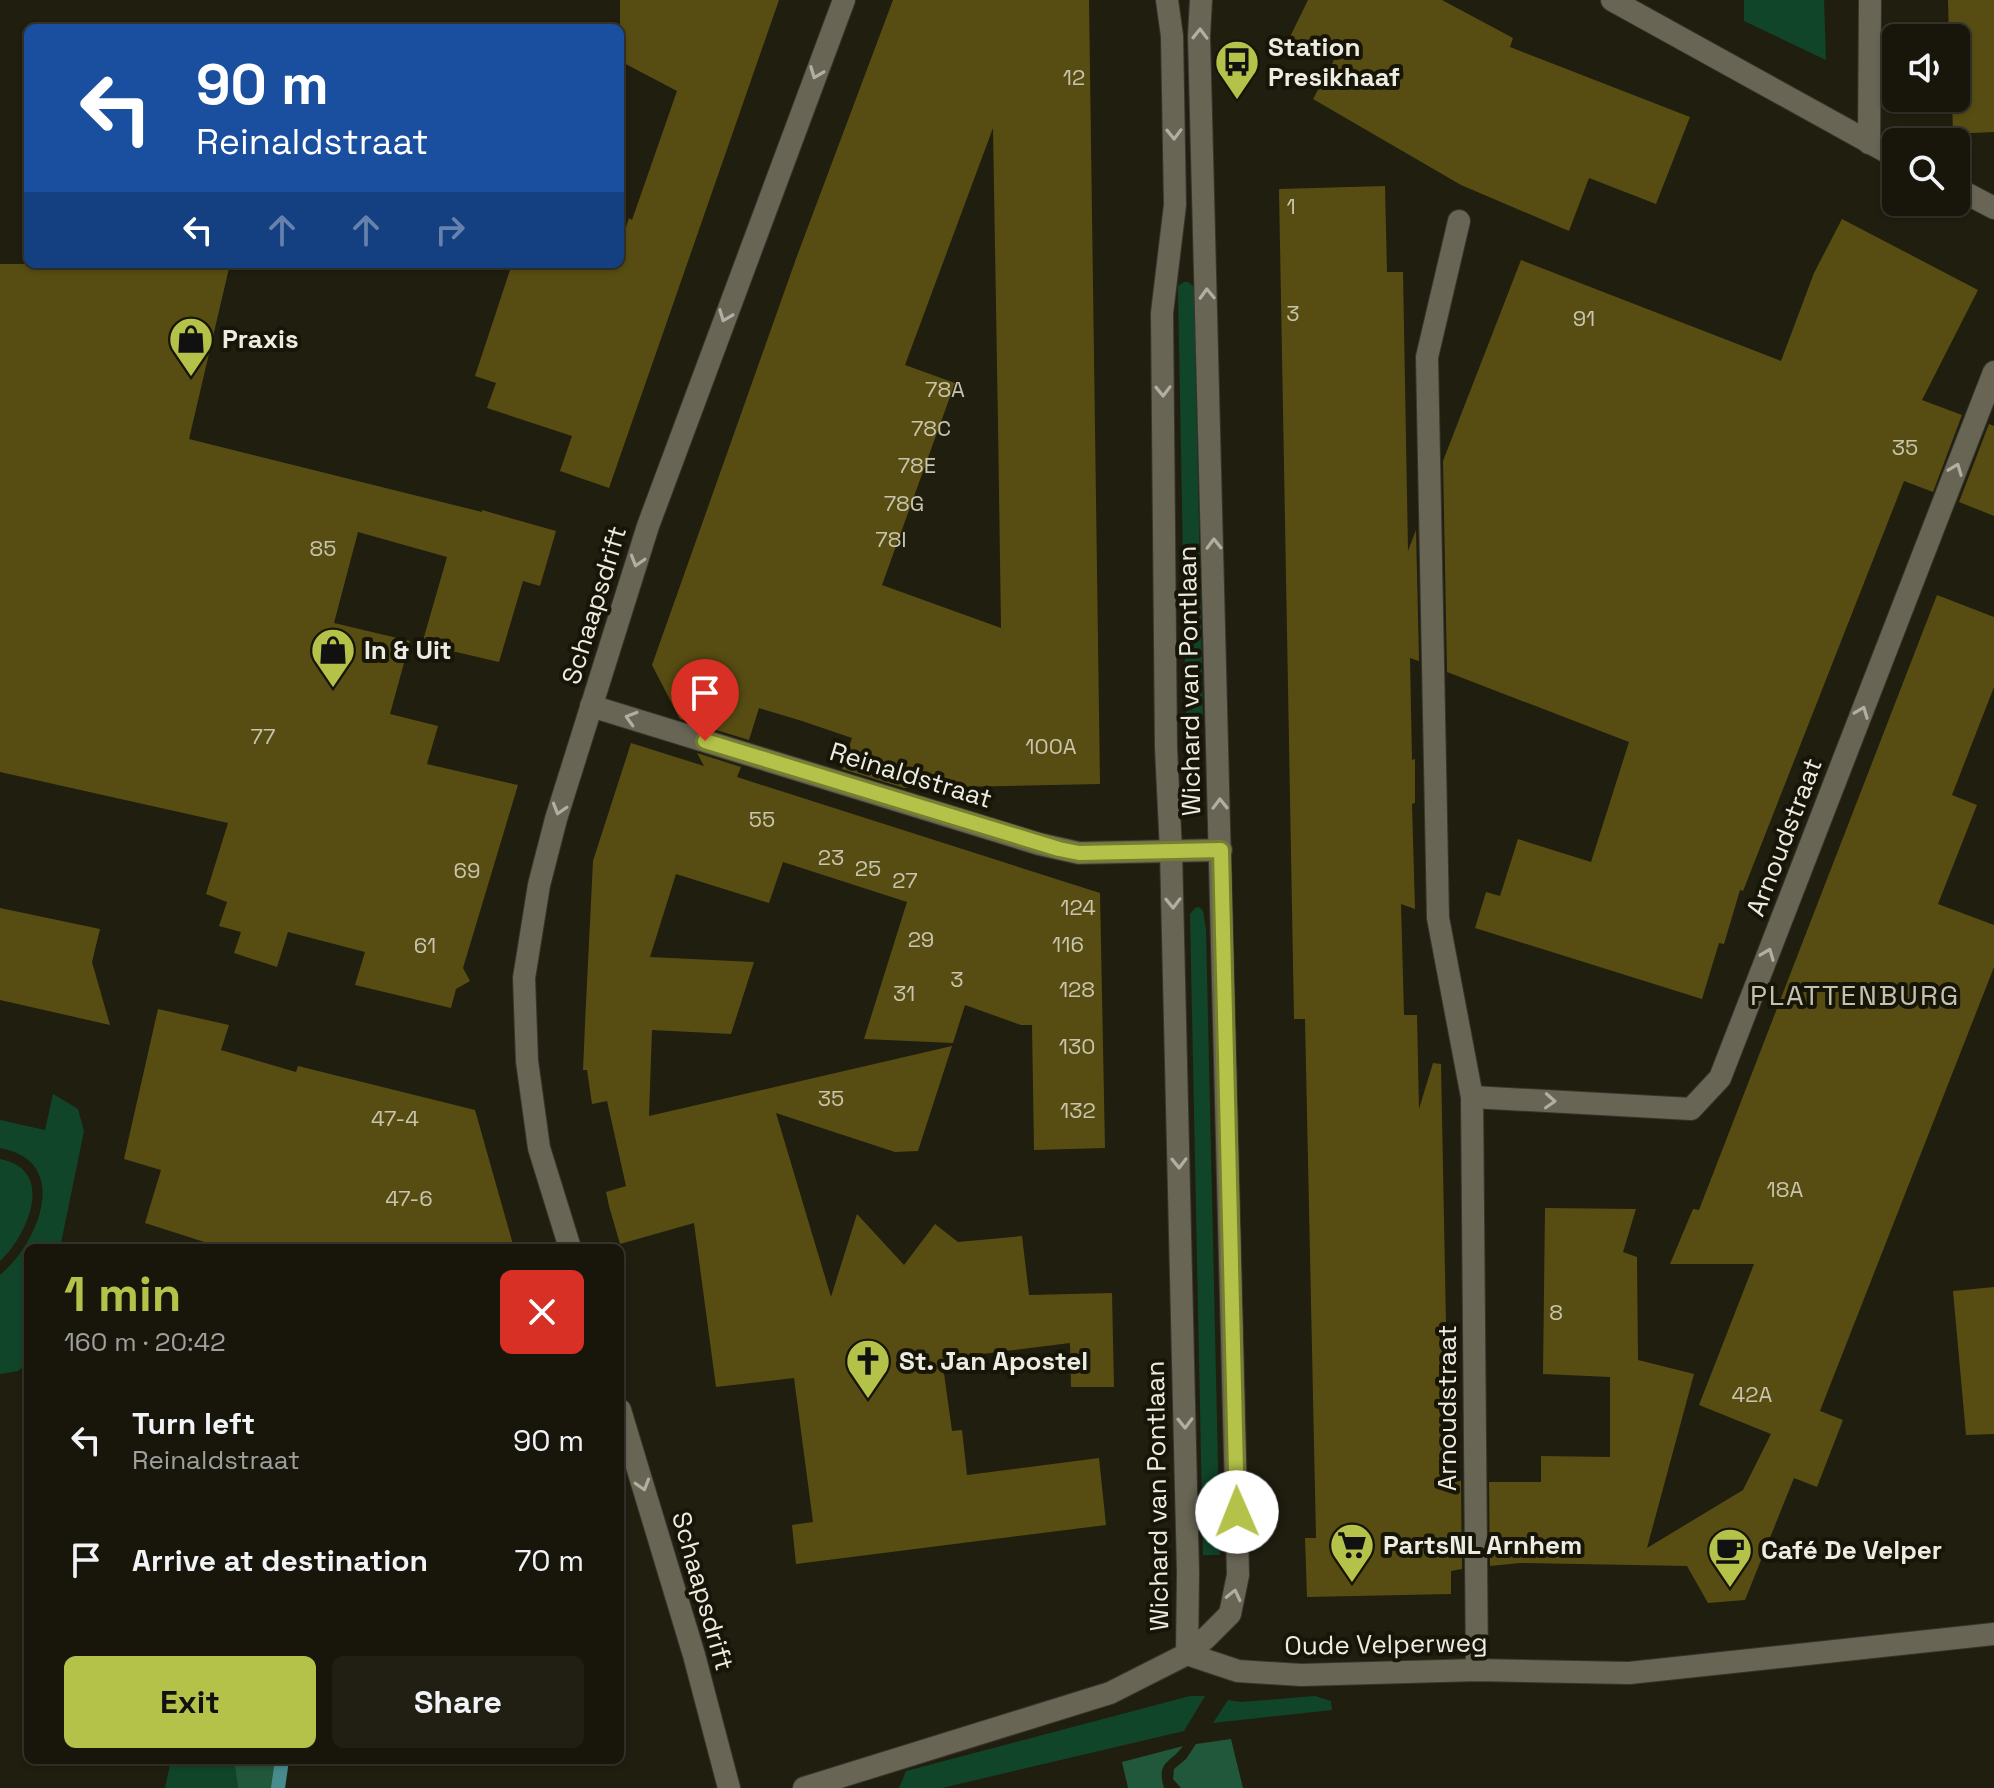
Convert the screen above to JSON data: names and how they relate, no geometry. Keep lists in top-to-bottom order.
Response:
{
  "streets": {
    "street": [
      "Schaapsdrift",
      "Wichard van Pontlaan",
      "Reinaldstraat",
      "Arnoudstraat",
      "Oude Velperweg"
    ]
  },
  "crossings": [
    ["Schaapsdrift", "Reinaldstraat"],
    ["Wichard van Pontlaan", "Reinaldstraat"],
    ["Wichard van Pontlaan", "Oude Velperweg"],
    ["Arnoudstraat", "Oude Velperweg"]
  ],
  "one_way": ["Schaapsdrift", "Reinaldstraat", "Arnoudstraat"],
  "districts": ["PLATTENBURG"],
  "places": {
    "bus stop": ["Station Presikhaaf"],
    "shop": ["Praxis", "In & Uit"],
    "church": ["St. Jan Apostel"],
    "supermarket": ["PartsNL Arnhem"],
    "cafe": ["Café De Velper"]
  },
  "house_numbers": [
    "12",
    "1",
    "3",
    "91",
    "78A",
    "78C",
    "35",
    "78E",
    "78G",
    "78I",
    "85",
    "77",
    "100A",
    "55",
    "23",
    "25",
    "69",
    "27",
    "124",
    "29",
    "116",
    "61",
    "3",
    "128",
    "31",
    "130",
    "35",
    "132",
    "47-4",
    "18A",
    "47-6",
    "8",
    "42A"
  ],
  "page": {
    "turn": ["90 m", "Reinaldstraat"],
    "heading": ["1 min", "160 m · 20:42"],
    "list": [
      {
        "name": "Turn left",
        "note": "Reinaldstraat",
        "value": "90 m"
      },
      {
        "name": "Arrive at destination",
        "value": "70 m"
      }
    ],
    "buttons": ["Exit", "Share"]
  }
}
